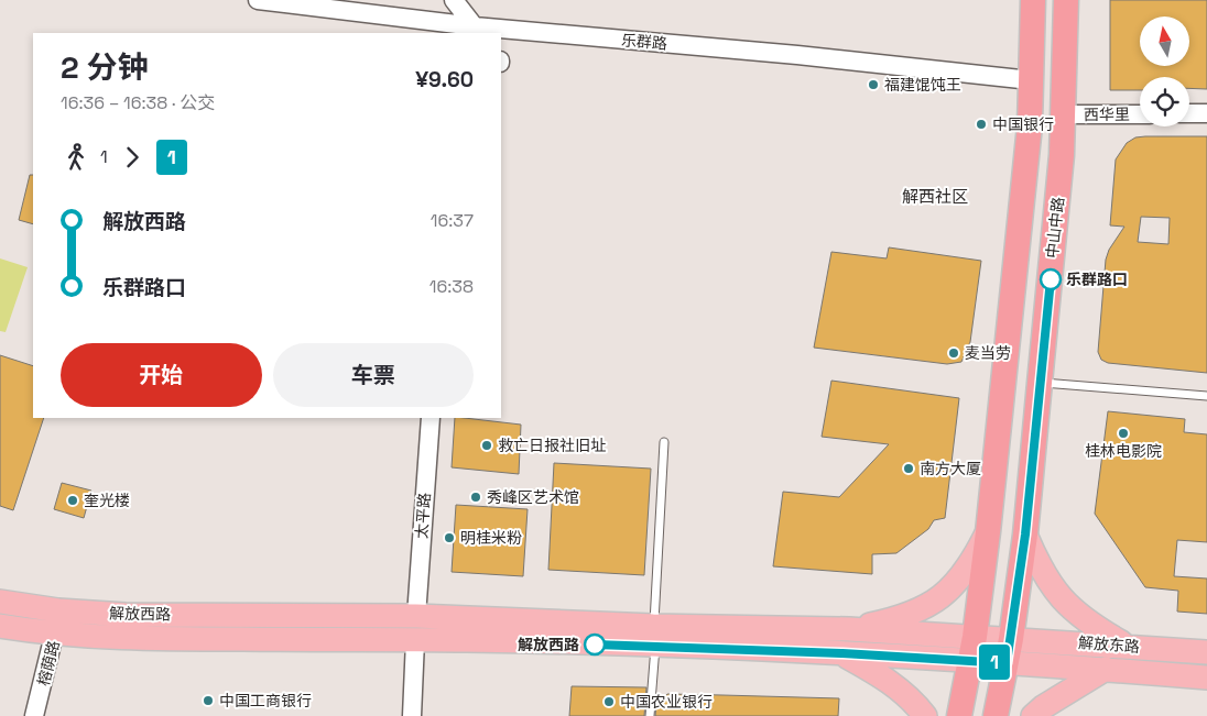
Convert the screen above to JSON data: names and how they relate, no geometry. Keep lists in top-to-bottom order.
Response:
{
  "streets": {
    "highway": ["中山中路"],
    "main road": ["解放西路", "解放东路"],
    "street": [
      "乐群路",
      "西华里",
      "太平路",
      "榕荫路"
    ]
  },
  "crossings": [
    ["西华里", "中山中路"],
    ["中山中路", "解放东路"],
    ["太平路", "解放西路"],
    ["解放西路", "解放东路"],
    ["解放西路", "榕荫路"]
  ],
  "districts": ["解西社区"],
  "places": [
    "福建馄饨王",
    "中国银行",
    "乐群路口",
    "麦当劳",
    "桂林电影院",
    "救亡日报社旧址",
    "南方大厦",
    "秀峰区艺术馆",
    "奎光楼",
    "明桂米粉",
    "解放西路",
    "中国工商银行",
    "中国农业银行"
  ],
  "lines": ["bus line 1"],
  "north": "top",
  "page": {
    "on_map": "1",
    "heading": ["2 分钟", "16:36 – 16:38 · 公交", "¥9.60"],
    "legs": ["1", "1"],
    "list": [
      {
        "name": "解放西路",
        "value": "16:37"
      },
      {
        "name": "乐群路口",
        "value": "16:38"
      }
    ],
    "buttons": ["开始", "车票"]
  }
}
